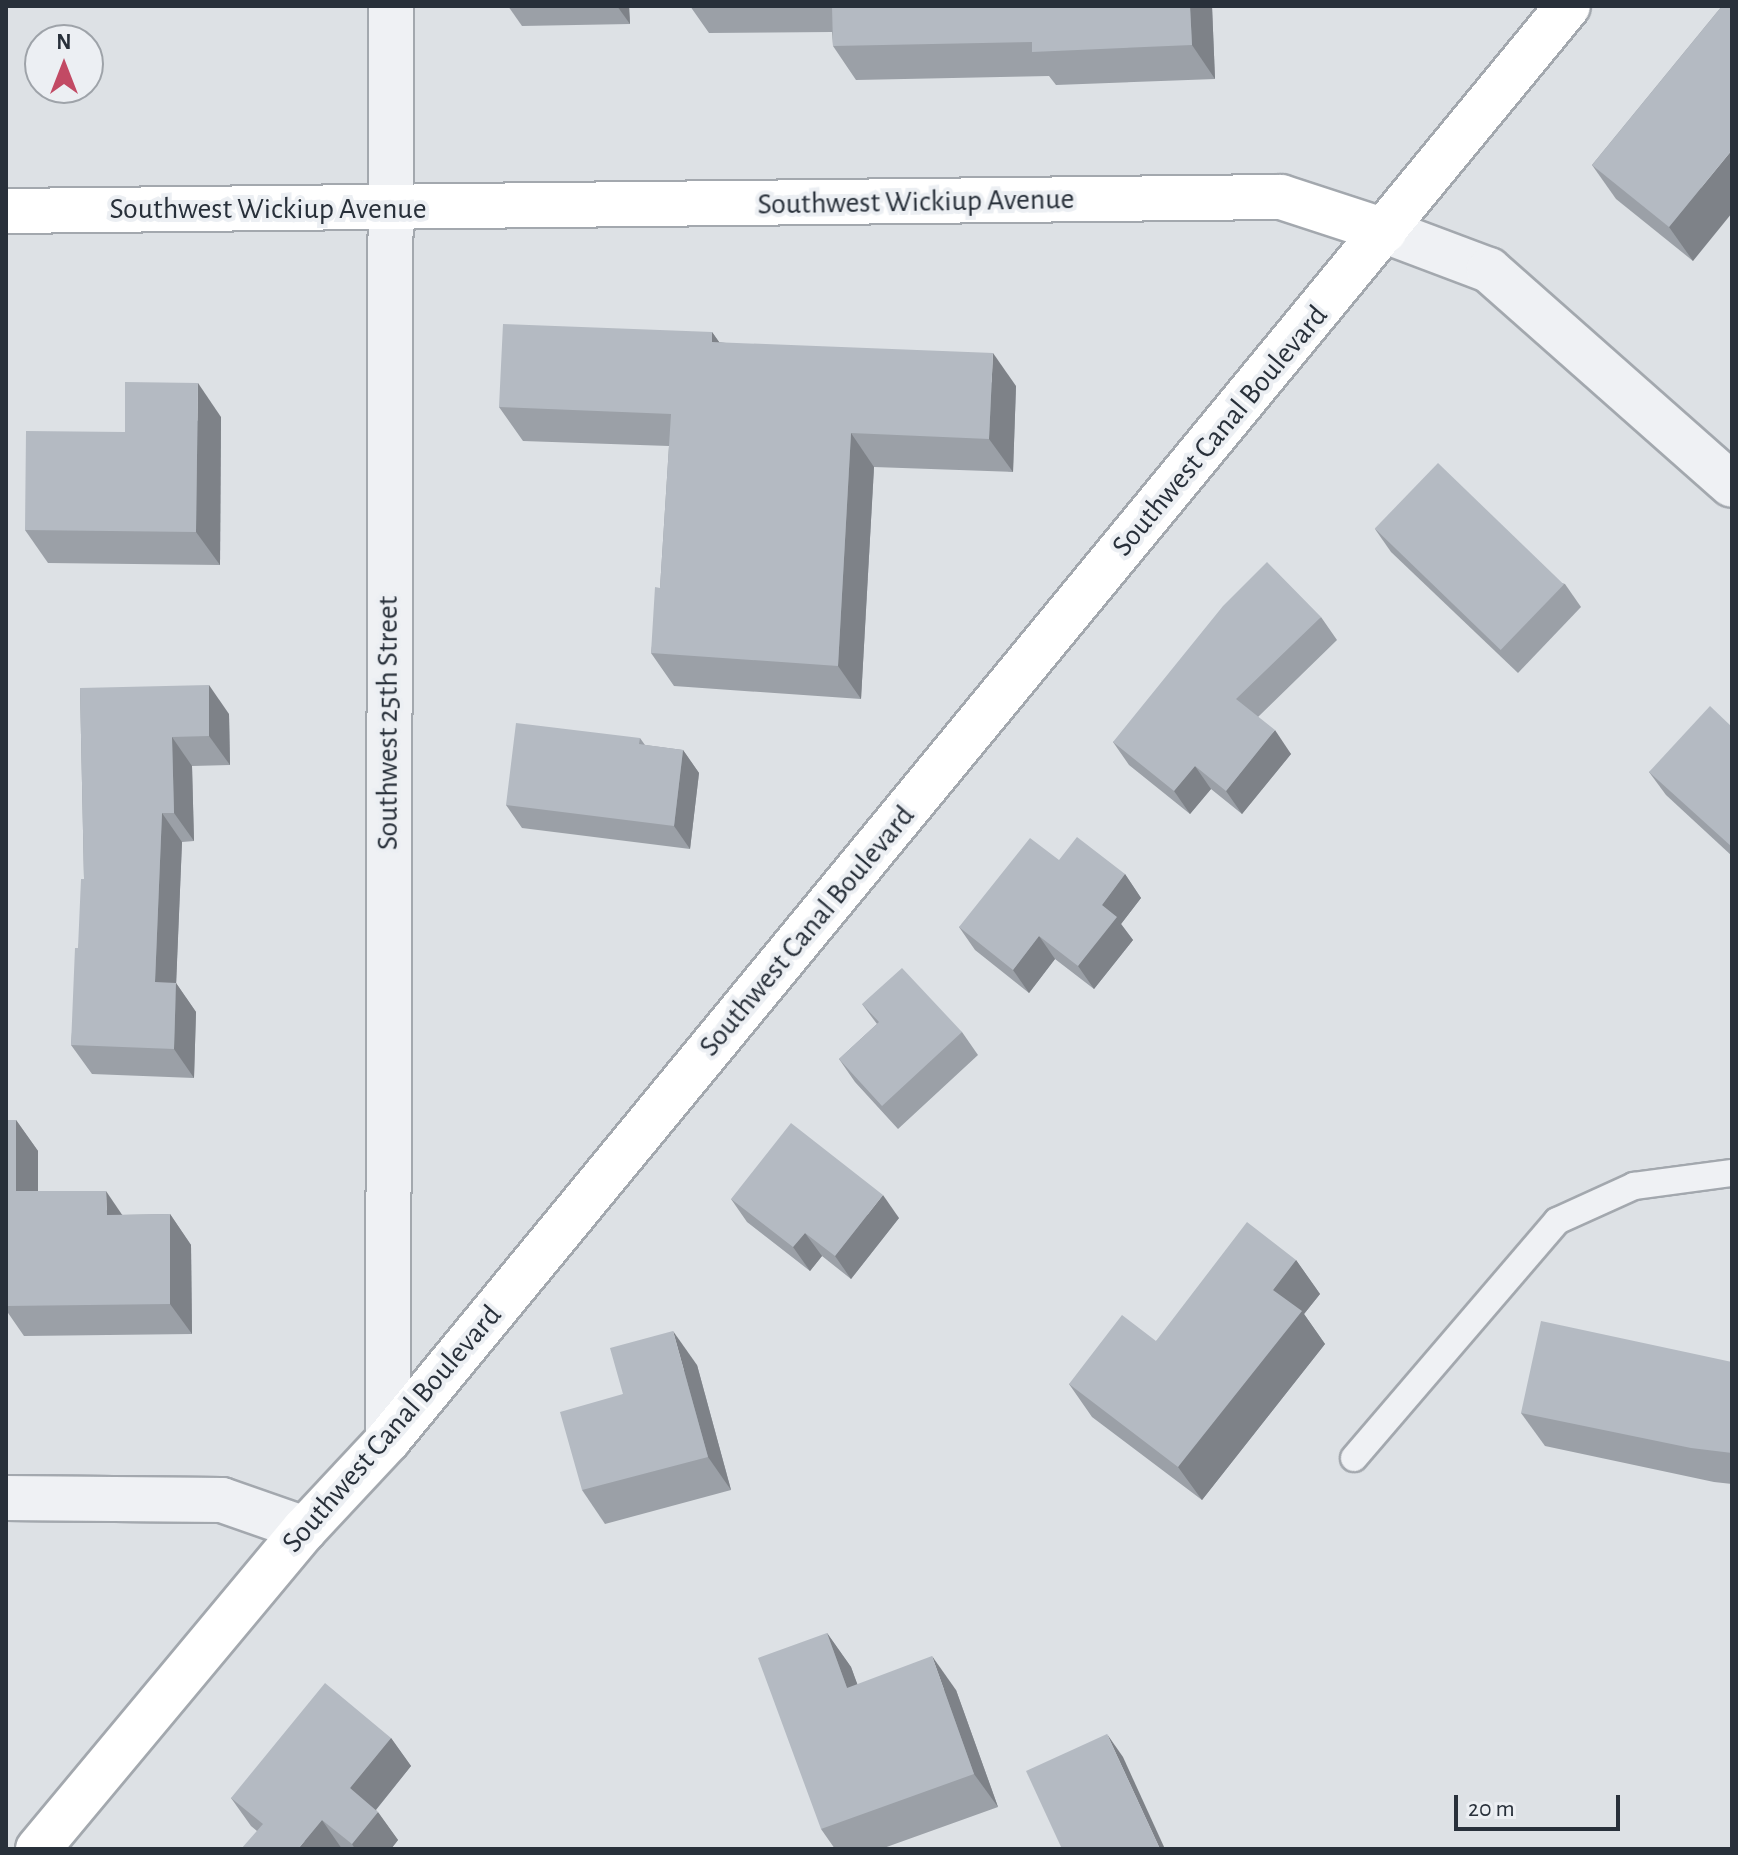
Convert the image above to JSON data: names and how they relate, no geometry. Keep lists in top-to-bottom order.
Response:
{
  "streets": {
    "main road": ["Southwest Wickiup Avenue", "Southwest Canal Boulevard"],
    "street": ["Southwest 25th Street"]
  },
  "crossings": [
    ["Southwest Wickiup Avenue", "Southwest Canal Boulevard"],
    ["Southwest Wickiup Avenue", "Southwest 25th Street"],
    ["Southwest Canal Boulevard", "Southwest 25th Street"]
  ],
  "scale_bar": "20 m",
  "north": "top"
}
